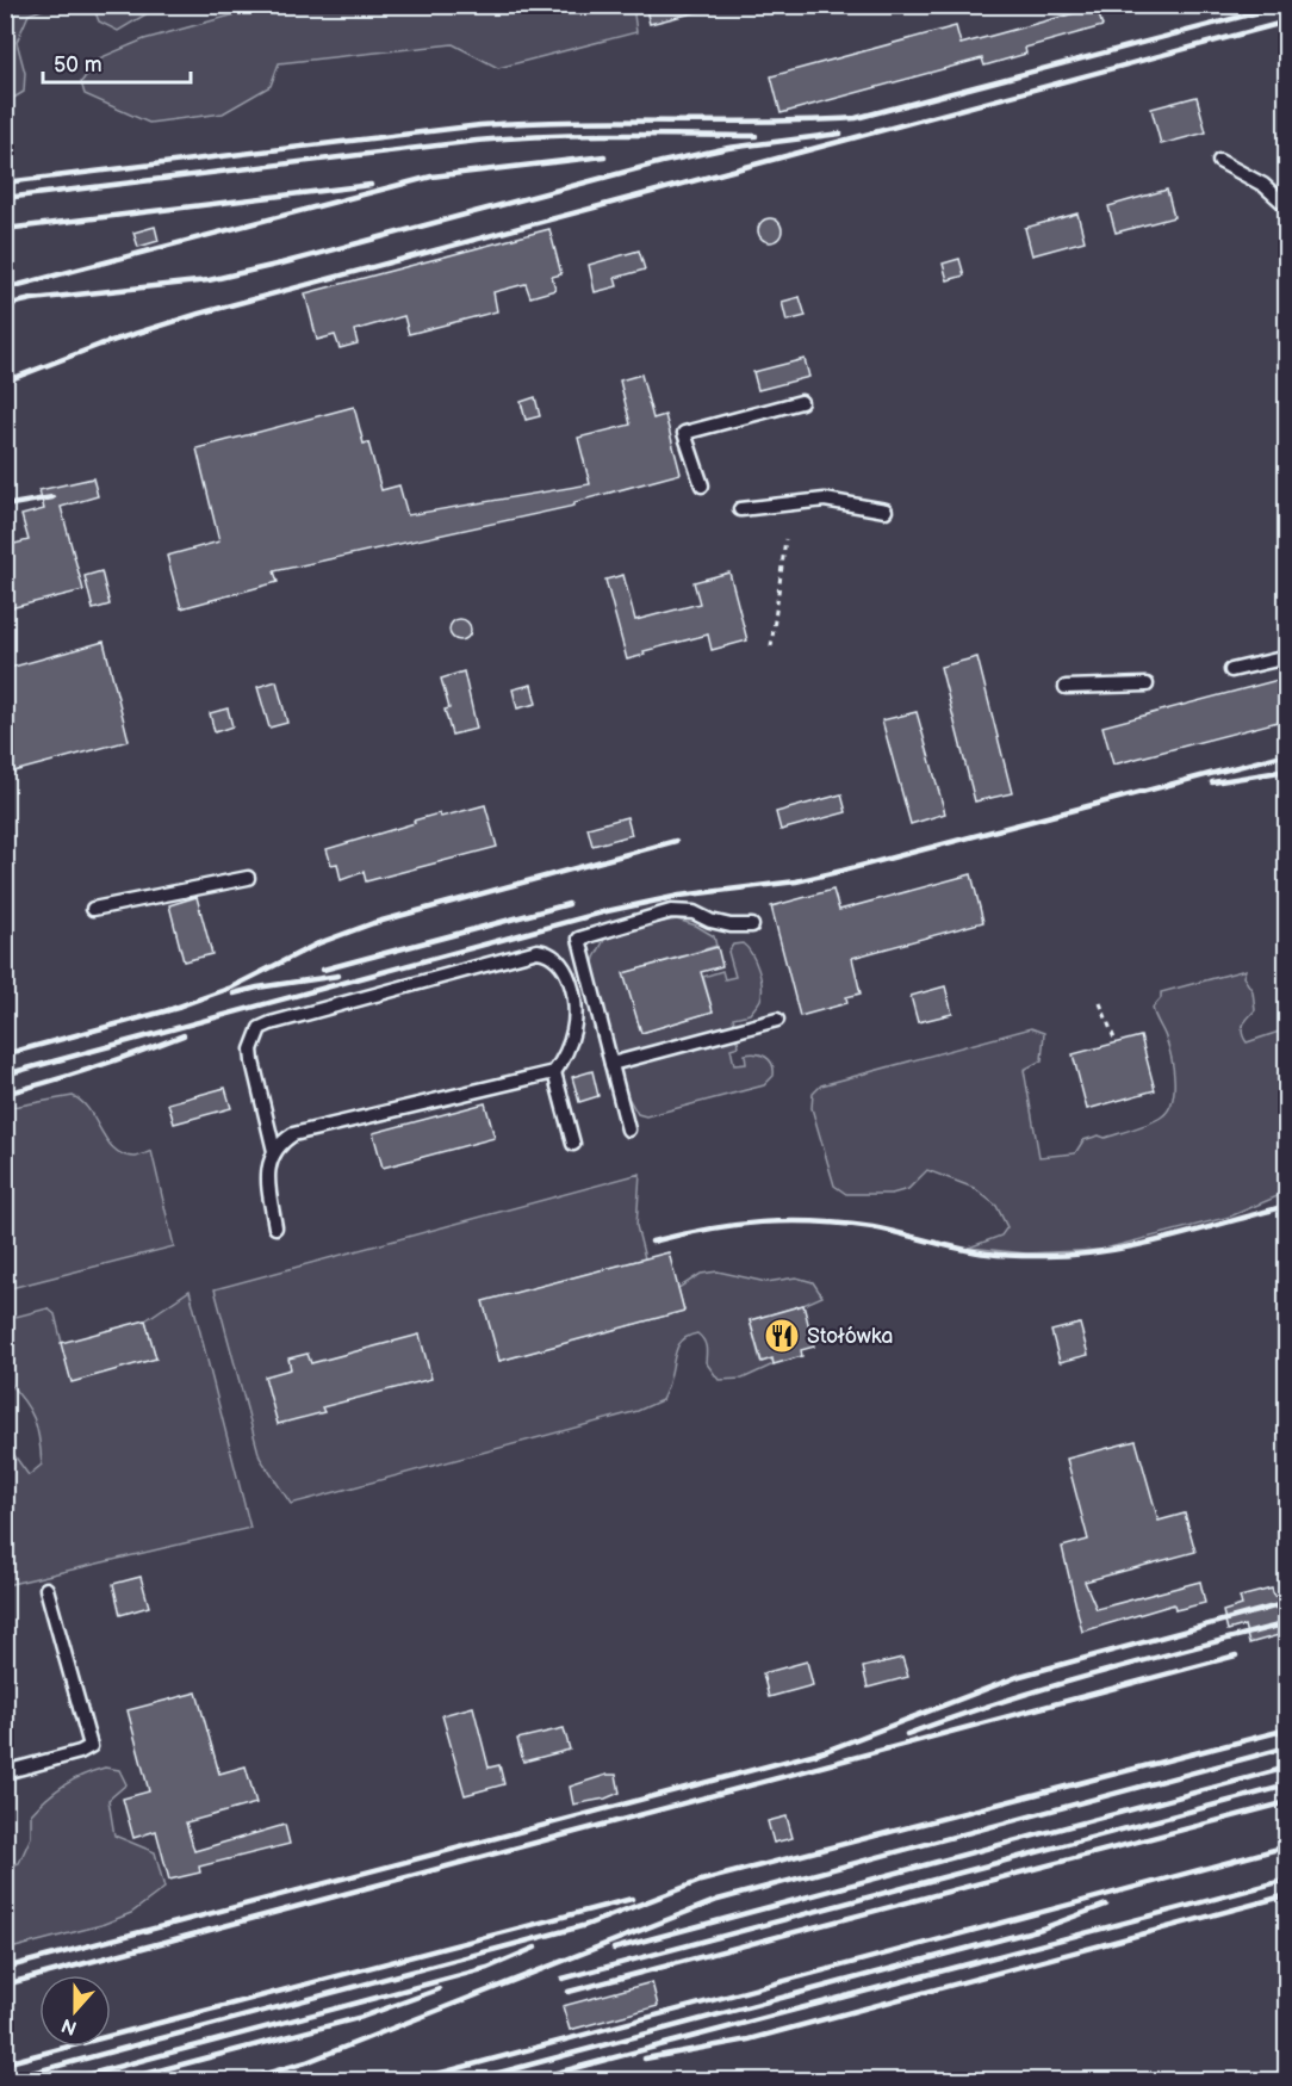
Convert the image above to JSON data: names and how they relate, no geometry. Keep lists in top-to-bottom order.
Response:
{
  "places": {
    "restaurant": ["Stołówka"]
  },
  "scale_bar": "50 m",
  "north": "bottom"
}
